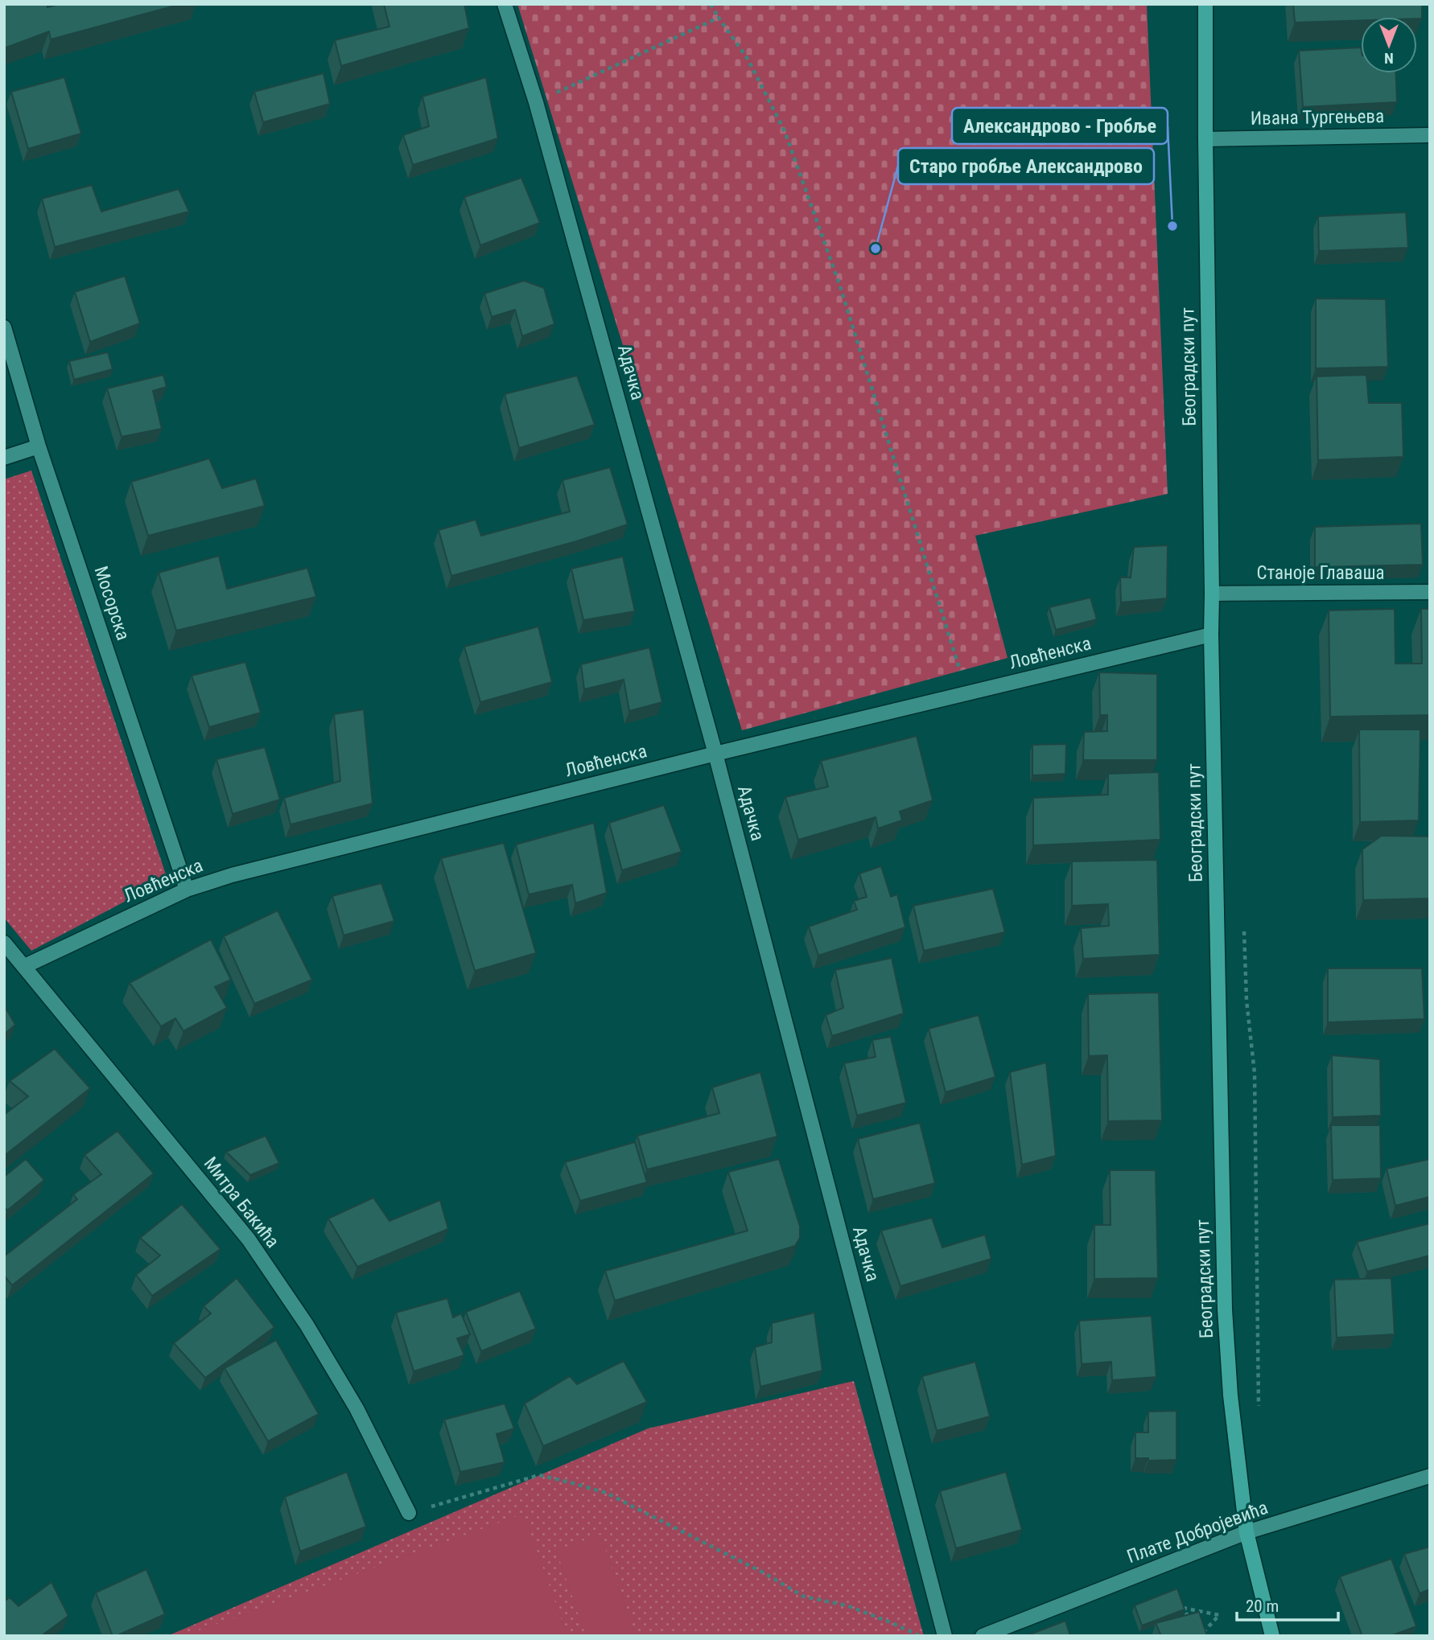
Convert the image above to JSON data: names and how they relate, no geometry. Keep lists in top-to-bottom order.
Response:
{
  "streets": {
    "main road": ["Београдски пут"],
    "street": [
      "Ивана Тургењева",
      "Адачка",
      "Станоје Главаша",
      "Мосорска",
      "Ловћенска",
      "Митра Бакића",
      "Плате Добројевића"
    ]
  },
  "crossings": [
    ["Ивана Тургењева", "Београдски пут"],
    ["Београдски пут", "Станоје Главаша"],
    ["Београдски пут", "Ловћенска"],
    ["Београдски пут", "Плате Добројевића"],
    ["Адачка", "Ловћенска"],
    ["Мосорска", "Ловћенска"],
    ["Ловћенска", "Митра Бакића"]
  ],
  "places": ["Александрово - Гробље", "Старо гробље Александрово"],
  "scale_bar": "20 m",
  "north": "bottom"
}
